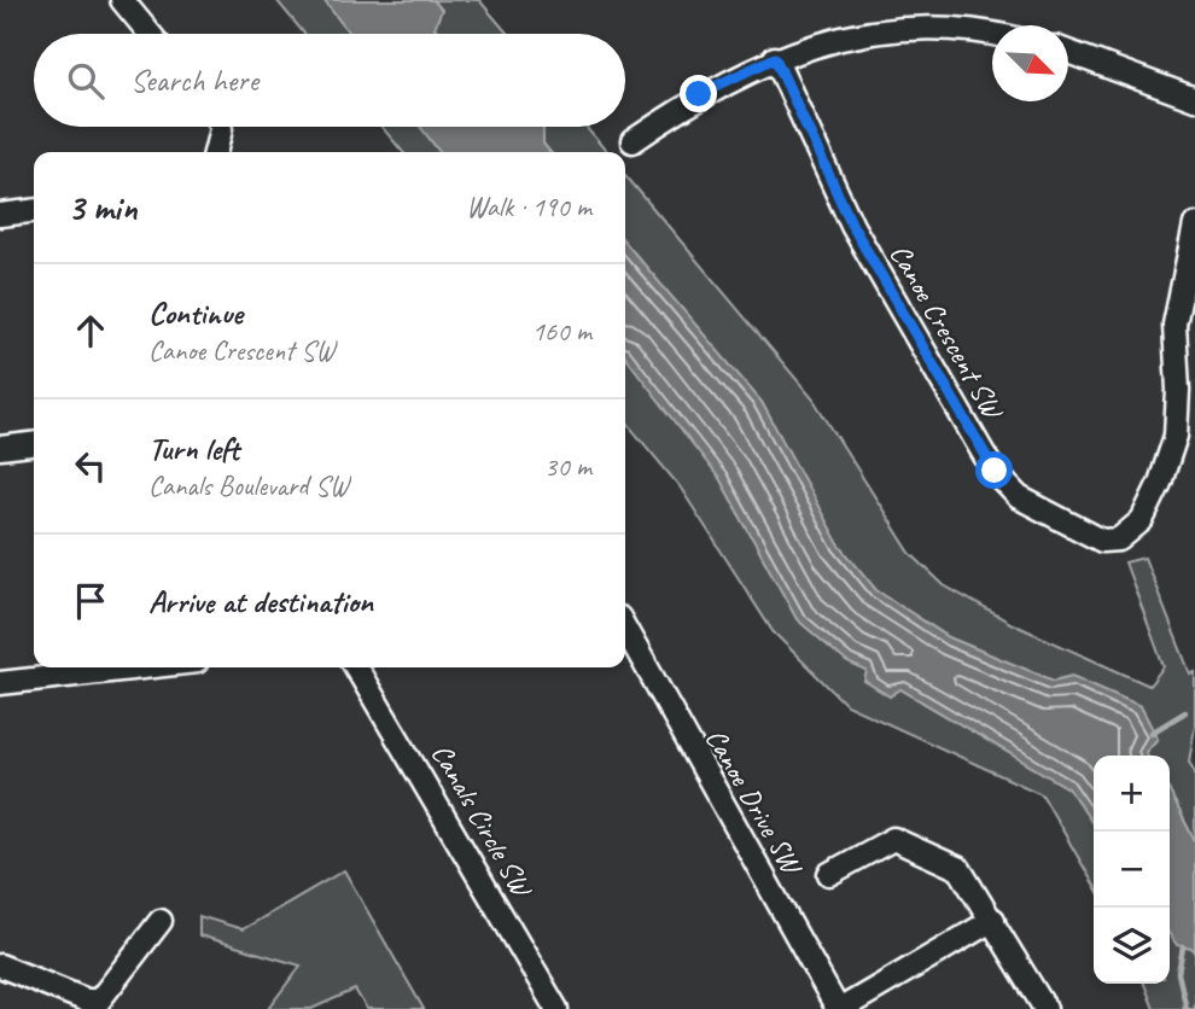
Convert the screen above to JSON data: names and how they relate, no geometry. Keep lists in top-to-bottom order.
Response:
{
  "streets": {
    "street": ["Canoe Crescent SW", "Canoe Drive SW", "Canals Circle SW"]
  },
  "north": "bottom right",
  "page": {
    "search": "Search here",
    "heading": ["3 min", "Walk · 190 m"],
    "list": [
      ["Continue", "Canoe Crescent SW", "160 m"],
      ["Turn left", "Canals Boulevard SW", "30 m"],
      "Arrive at destination"
    ],
    "map_buttons": ["+", "−"]
  }
}
